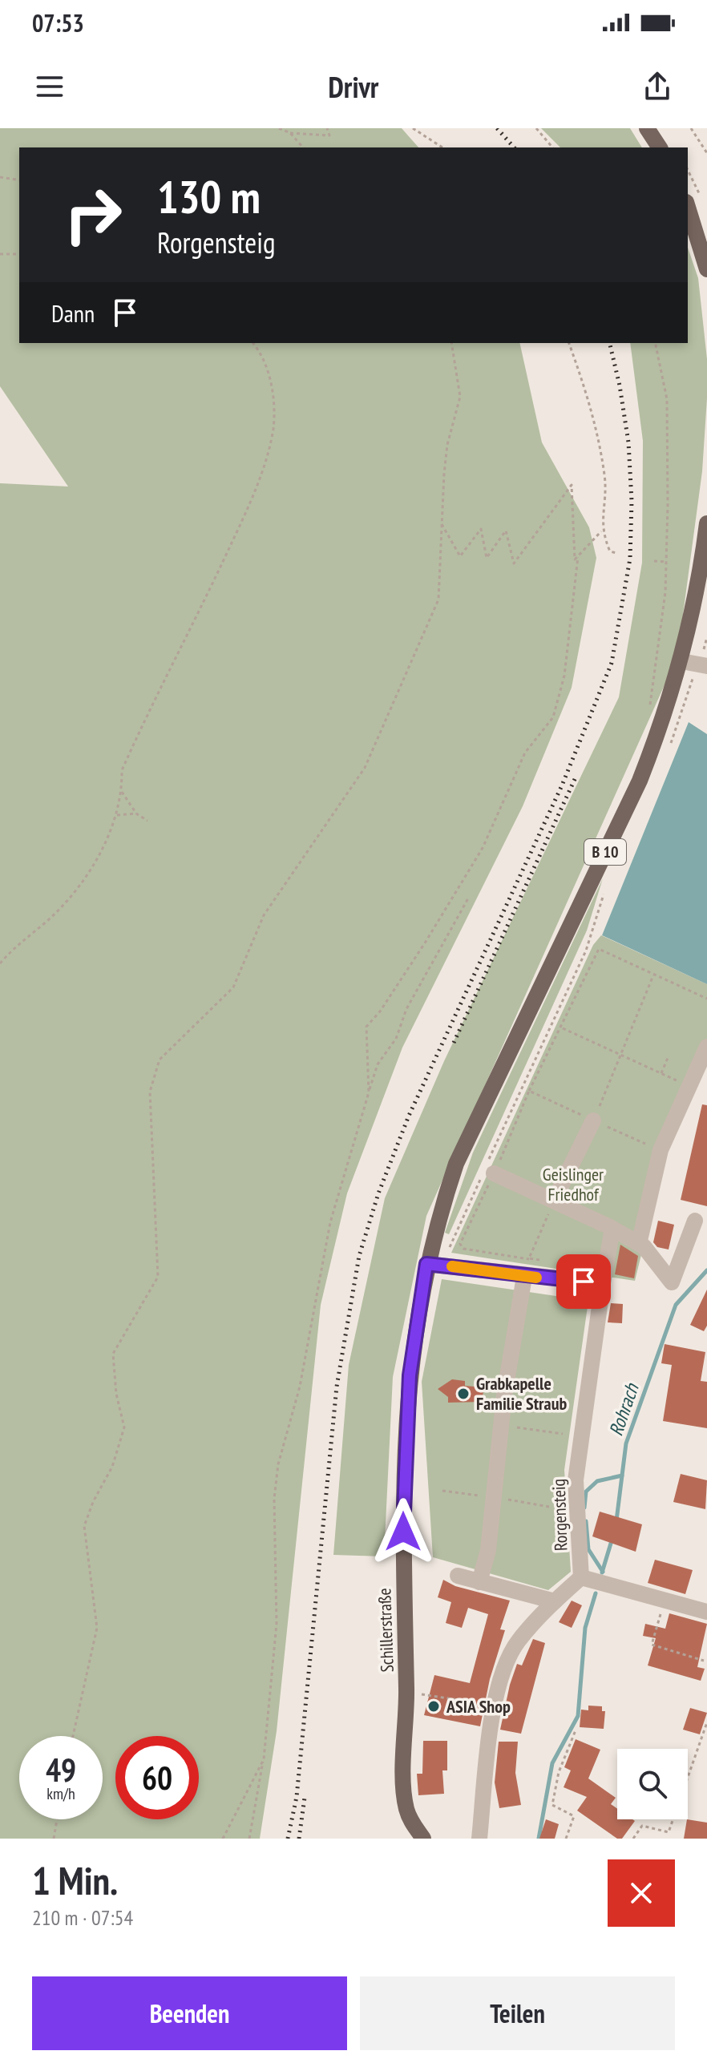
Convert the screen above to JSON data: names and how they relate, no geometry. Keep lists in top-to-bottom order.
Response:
{
  "streets": {
    "main road": ["B 10", "Schillerstraße"],
    "street": ["Rorgensteig"]
  },
  "crossings": [
    ["B 10", "Schillerstraße"]
  ],
  "water": ["Rohrach"],
  "parks": ["Geislinger Friedhof"],
  "places": ["Grabkapelle Familie Straub", "ASIA Shop"],
  "page": {
    "status": "07:53",
    "header": "Drivr",
    "turn": ["130 m", "Rorgensteig"],
    "then": "Dann",
    "speed": "49 km/h",
    "limit": "60",
    "heading": ["1 Min.", "210 m · 07:54"],
    "buttons": ["Beenden", "Teilen"]
  }
}
